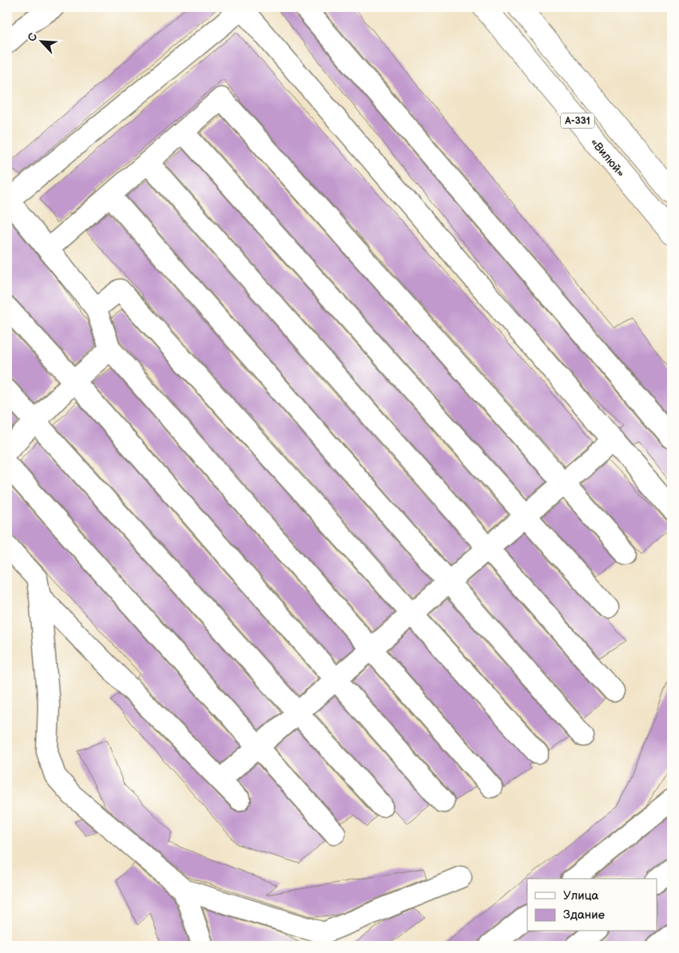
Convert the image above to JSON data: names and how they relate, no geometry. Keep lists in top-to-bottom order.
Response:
{
  "streets": {
    "highway": ["А-331", "«Вилюй»"]
  },
  "legend": ["Улица", "Здание"],
  "north": "top left"
}
